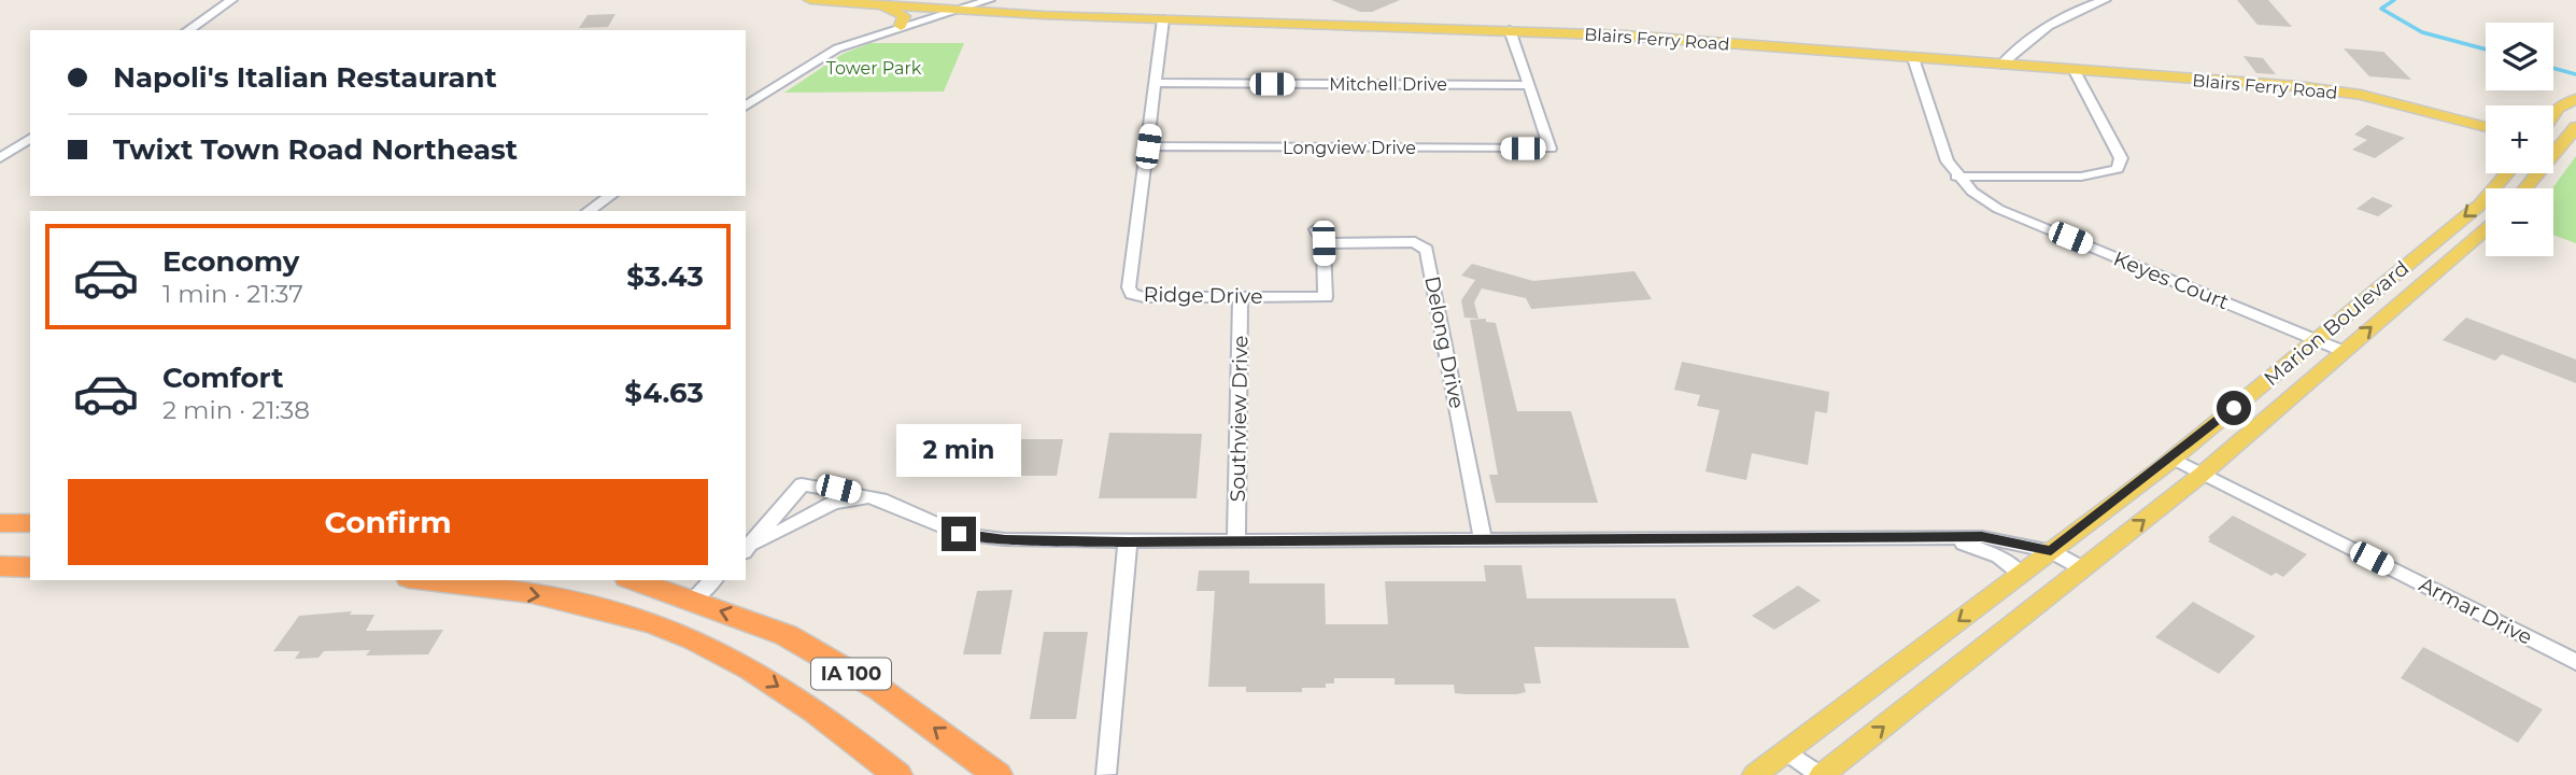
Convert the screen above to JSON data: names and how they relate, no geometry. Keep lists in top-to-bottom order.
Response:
{
  "streets": {
    "highway": ["IA 100"],
    "main road": ["Blairs Ferry Road", "Marion Boulevard"],
    "street": [
      "Mitchell Drive",
      "Longview Drive",
      "Keyes Court",
      "Ridge Drive",
      "Delong Drive",
      "Southview Drive",
      "Armar Drive"
    ]
  },
  "crossings": [
    ["Blairs Ferry Road", "Keyes Court"],
    ["Blairs Ferry Road", "Ridge Drive"],
    ["Mitchell Drive", "Longview Drive"],
    ["Mitchell Drive", "Ridge Drive"],
    ["Longview Drive", "Ridge Drive"],
    ["Keyes Court", "Marion Boulevard"],
    ["Ridge Drive", "Delong Drive"],
    ["Ridge Drive", "Southview Drive"],
    ["Marion Boulevard", "Armar Drive"]
  ],
  "parks": ["Tower Park"],
  "page": {
    "map_buttons": ["+", "−"],
    "banner": ["Napoli's Italian Restaurant", "Twixt Town Road Northeast"],
    "list": [
      {
        "name": "Economy",
        "note": "1 min · 21:37",
        "value": "$3.43"
      },
      {
        "name": "Comfort",
        "note": "2 min · 21:38",
        "value": "$4.63"
      }
    ],
    "bubble": "2 min",
    "buttons": "Confirm"
  }
}
